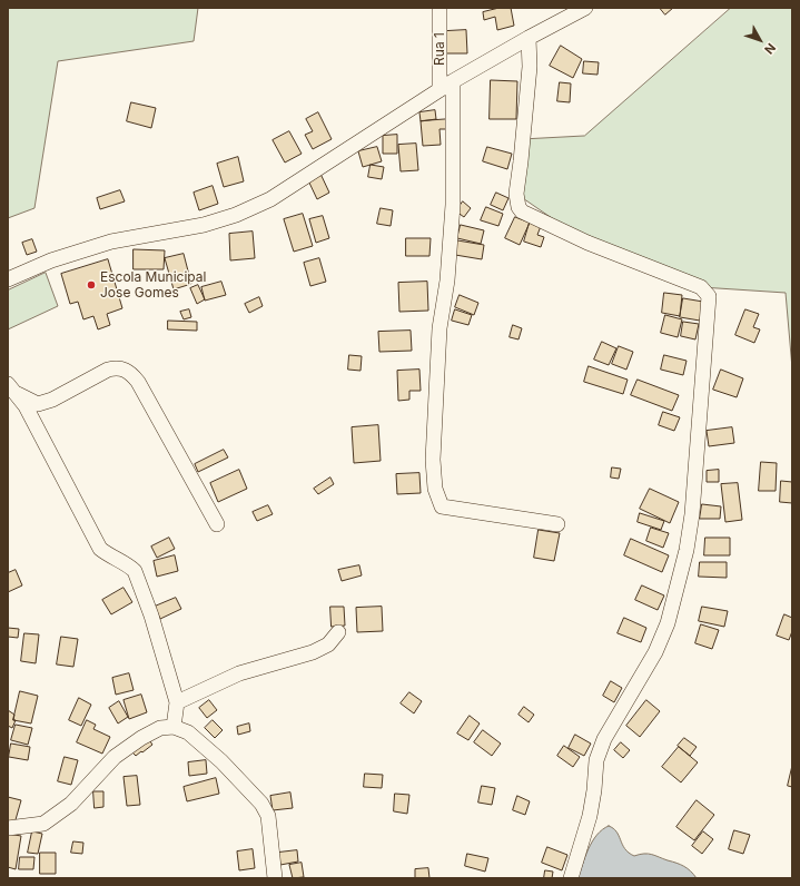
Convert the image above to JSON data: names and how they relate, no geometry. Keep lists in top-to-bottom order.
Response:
{
  "streets": {
    "street": ["Rua 1"]
  },
  "places": ["Escola Municipal Jose Gomes"],
  "north": "bottom right"
}
